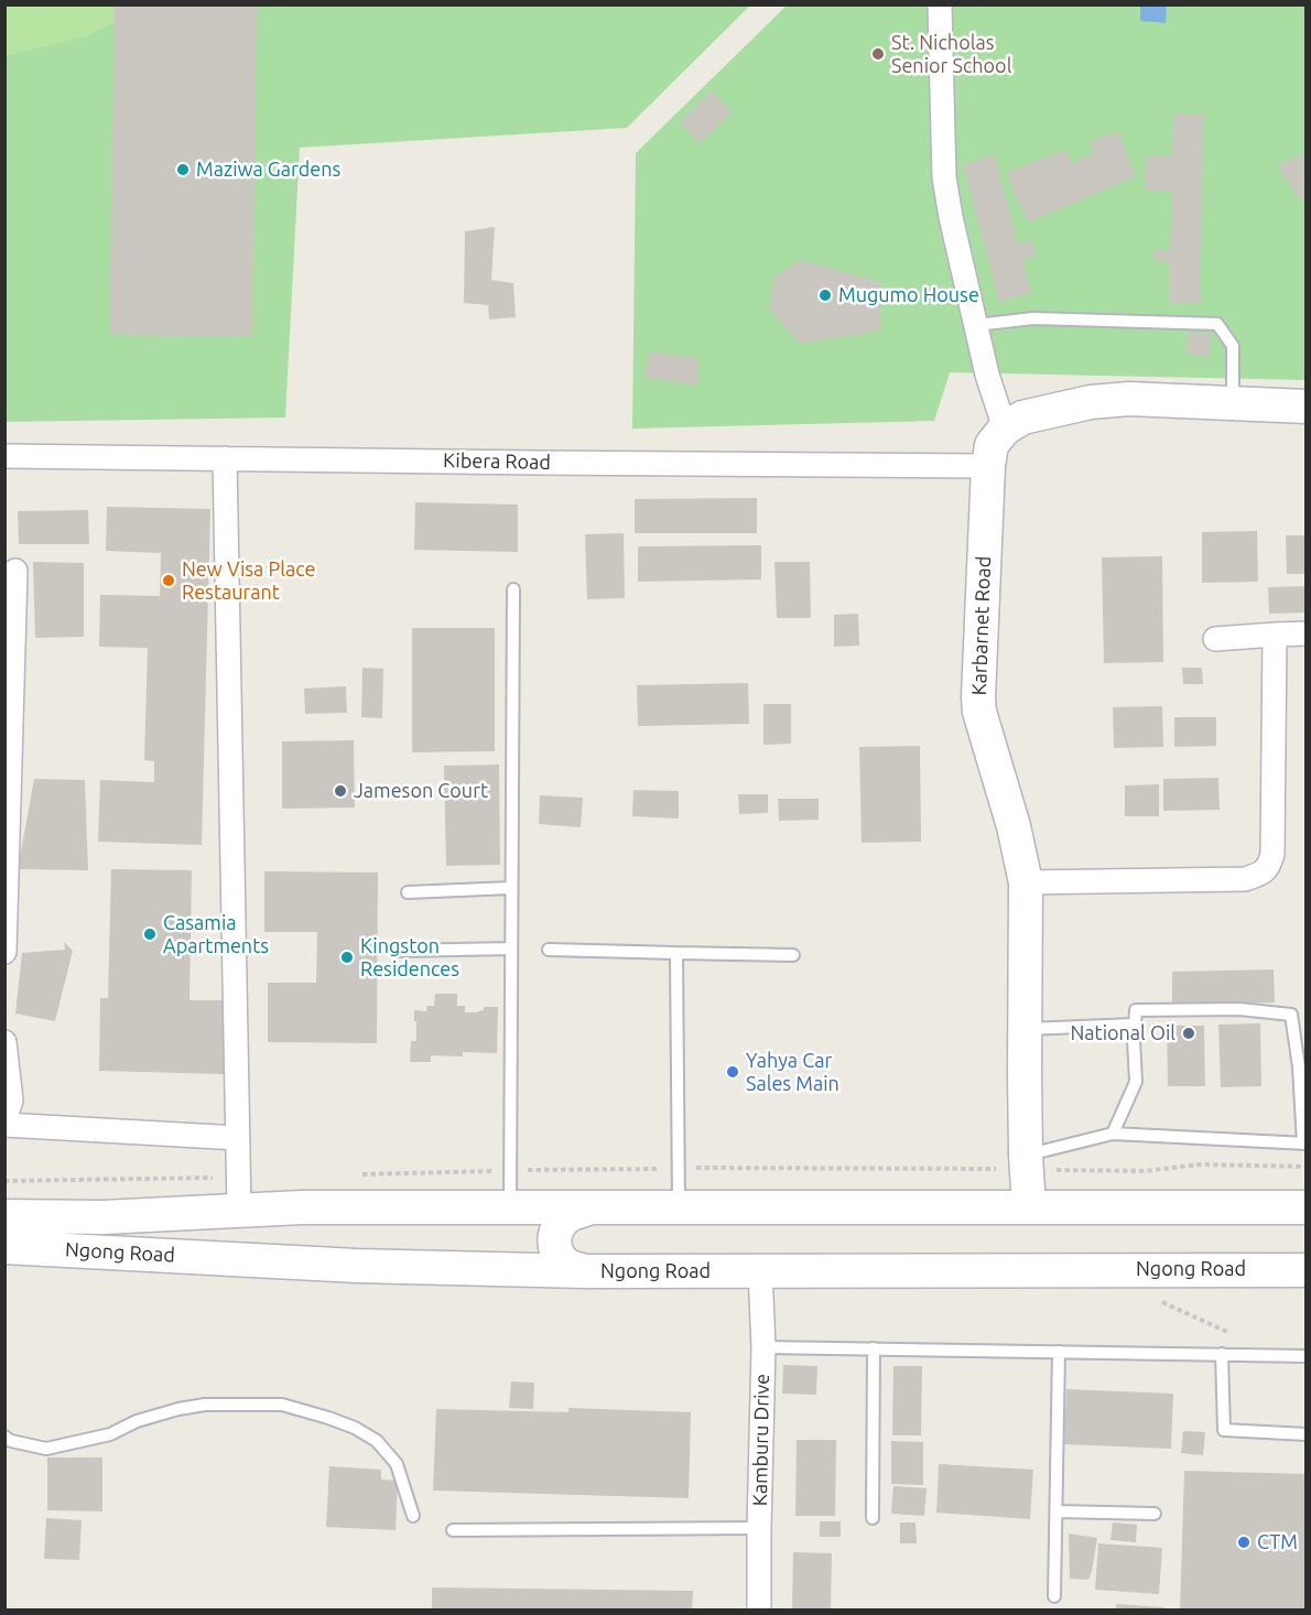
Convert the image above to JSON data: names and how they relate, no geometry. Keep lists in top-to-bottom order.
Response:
{
  "streets": {
    "main road": ["Karbarnet Road", "Ngong Road"],
    "street": ["Kibera Road", "Kamburu Drive"]
  },
  "crossings": [
    ["Kibera Road", "Karbarnet Road"],
    ["Karbarnet Road", "Ngong Road"],
    ["Ngong Road", "Kamburu Drive"]
  ],
  "places": [
    "St. Nicholas Senior School",
    "Maziwa Gardens",
    "Mugumo House",
    "New Visa Place Restaurant",
    "Jameson Court",
    "Casamia Apartments",
    "Kingston Residences",
    "National Oil",
    "Yahya Car Sales Main",
    "CTM"
  ]
}
